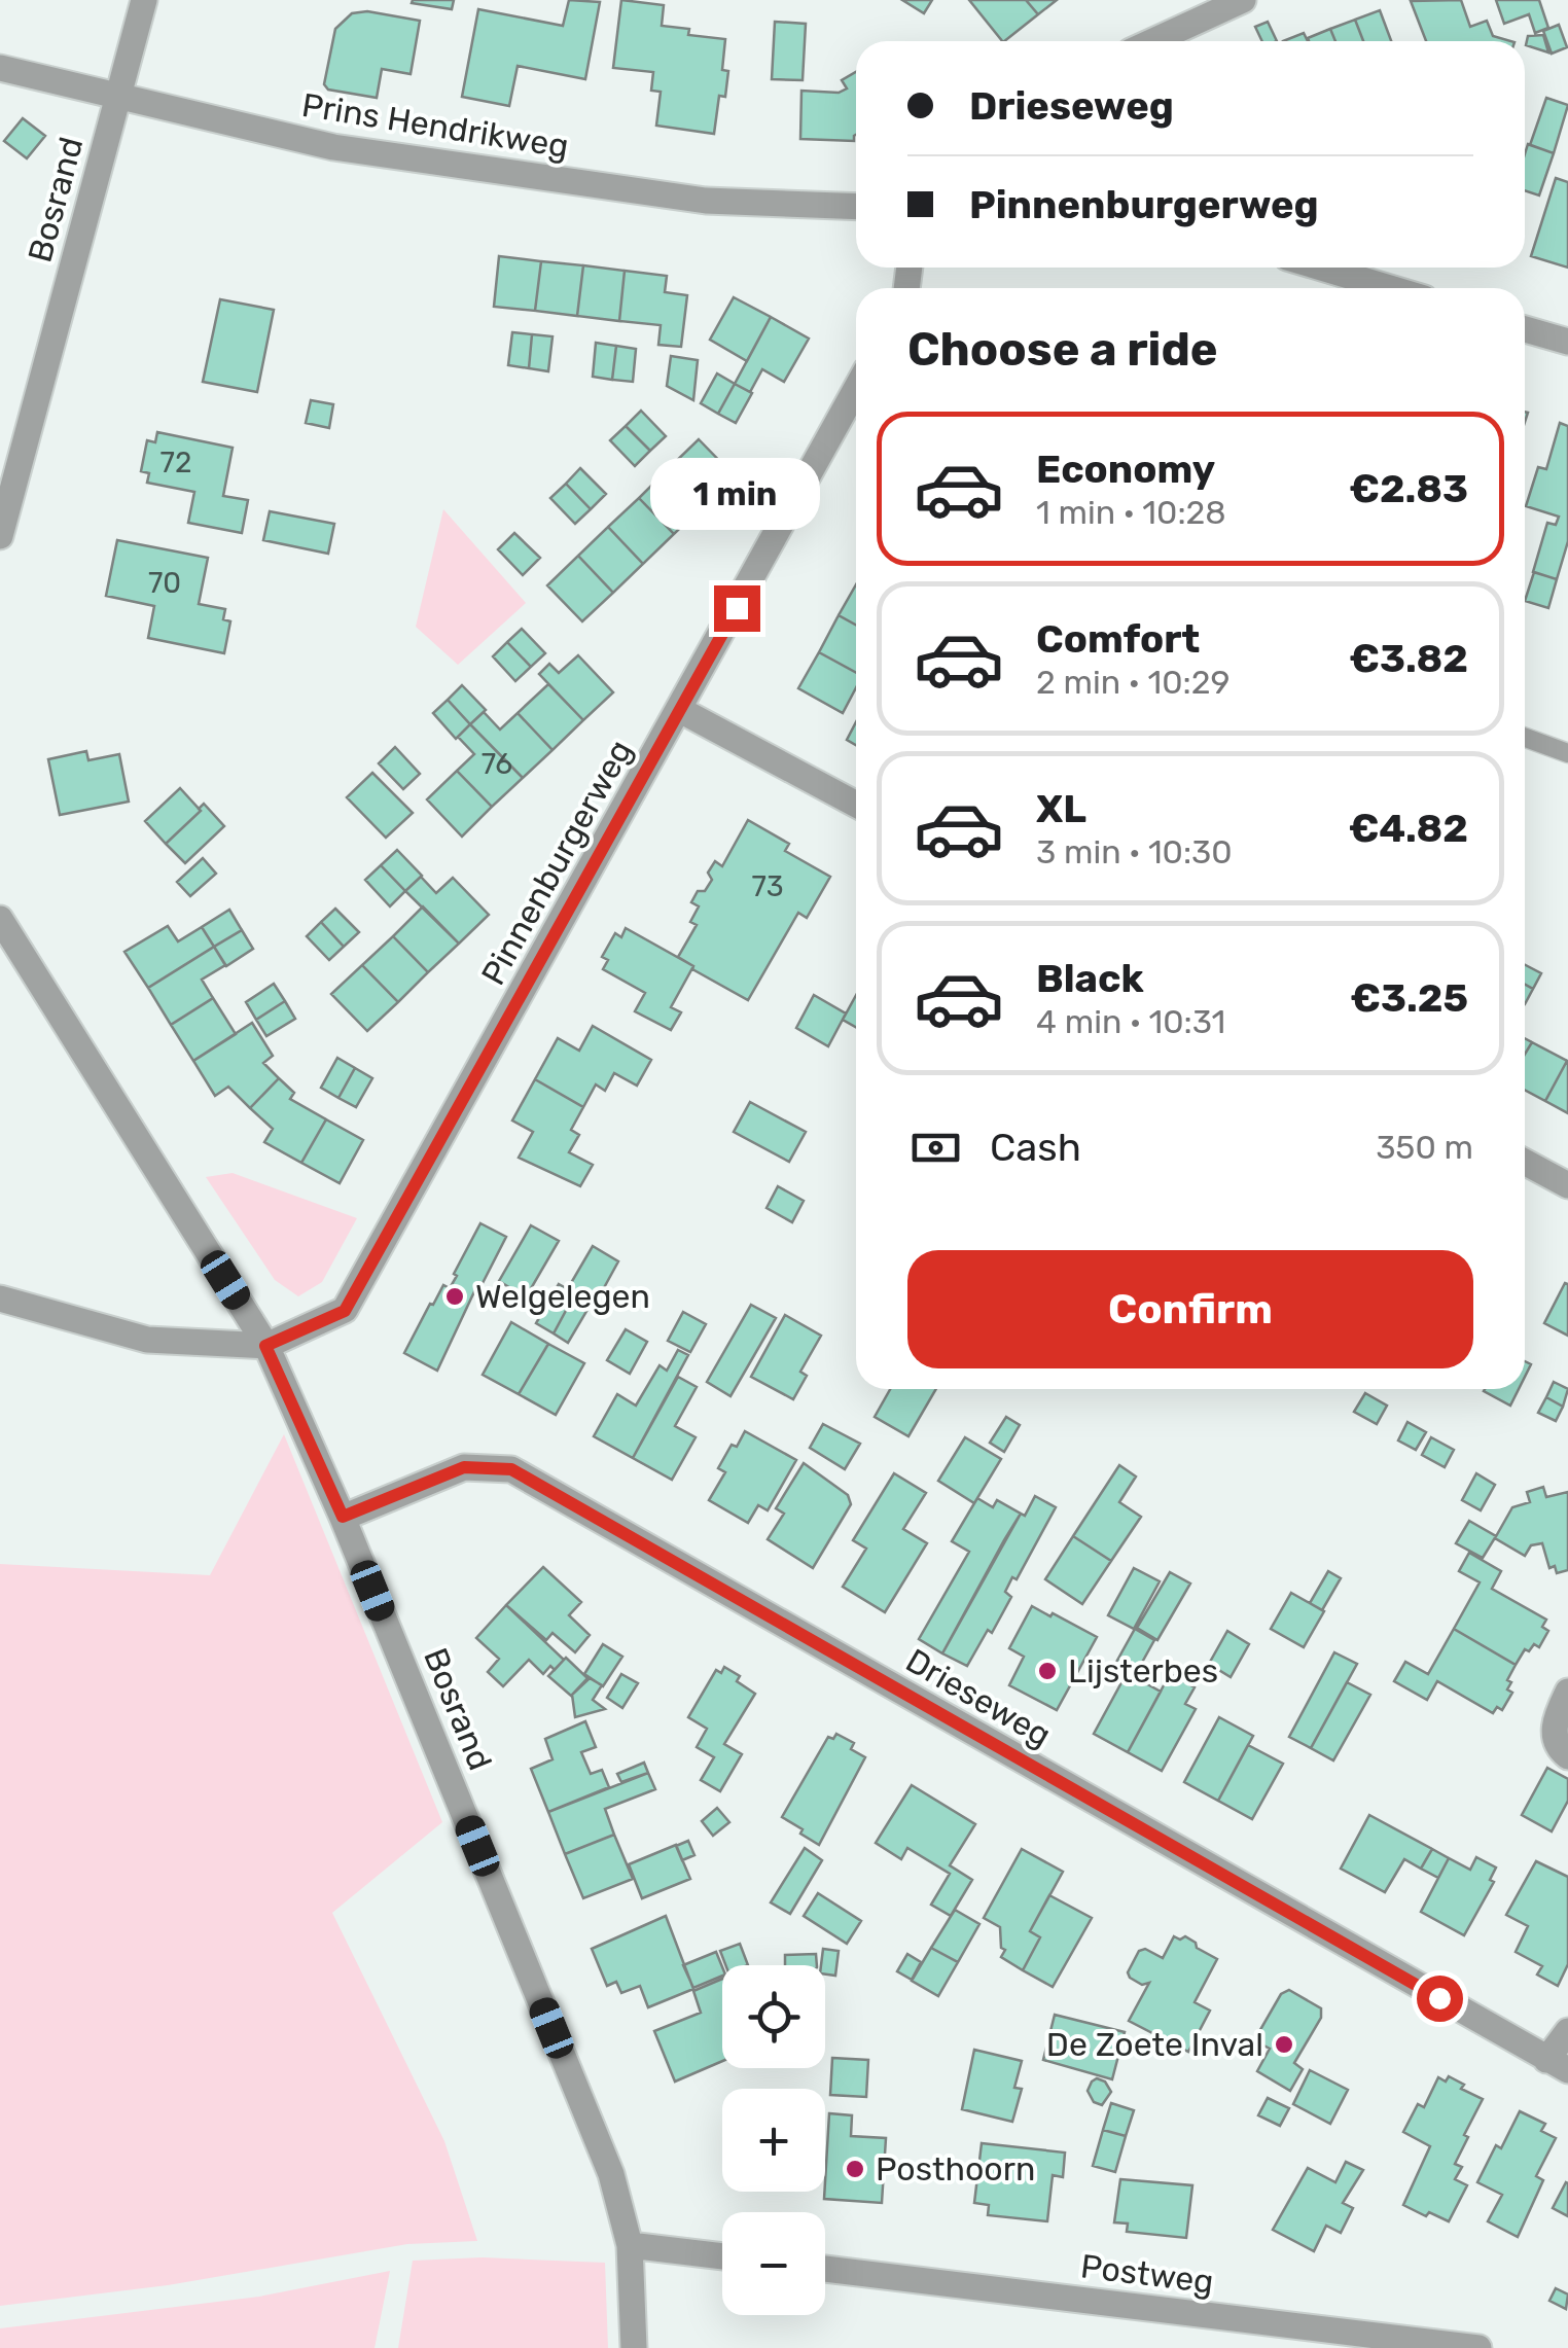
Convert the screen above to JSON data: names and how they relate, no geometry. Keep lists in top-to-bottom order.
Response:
{
  "streets": {
    "street": [
      "Prins Hendrikweg",
      "Bosrand",
      "Pinnenburgerweg",
      "Drieseweg",
      "Postweg"
    ]
  },
  "crossings": [
    ["Prins Hendrikweg", "Bosrand"],
    ["Bosrand", "Pinnenburgerweg"],
    ["Bosrand", "Drieseweg"]
  ],
  "places": [
    "Welgelegen",
    "Lijsterbes",
    "De Zoete Inval",
    "Posthoorn"
  ],
  "house_numbers": [
    "72",
    "70",
    "76",
    "73"
  ],
  "page": {
    "banner": ["Drieseweg", "Pinnenburgerweg"],
    "heading": "Choose a ride",
    "list": [
      {
        "name": "Economy",
        "note": "1 min · 10:28",
        "value": "€2.83"
      },
      {
        "name": "Comfort",
        "note": "2 min · 10:29",
        "value": "€3.82"
      },
      {
        "name": "XL",
        "note": "3 min · 10:30",
        "value": "€4.82"
      },
      {
        "name": "Black",
        "note": "4 min · 10:31",
        "value": "€3.25"
      }
    ],
    "bubble": "1 min",
    "pay": ["Cash", "350 m"],
    "buttons": "Confirm",
    "map_buttons": ["+", "−"]
  }
}
